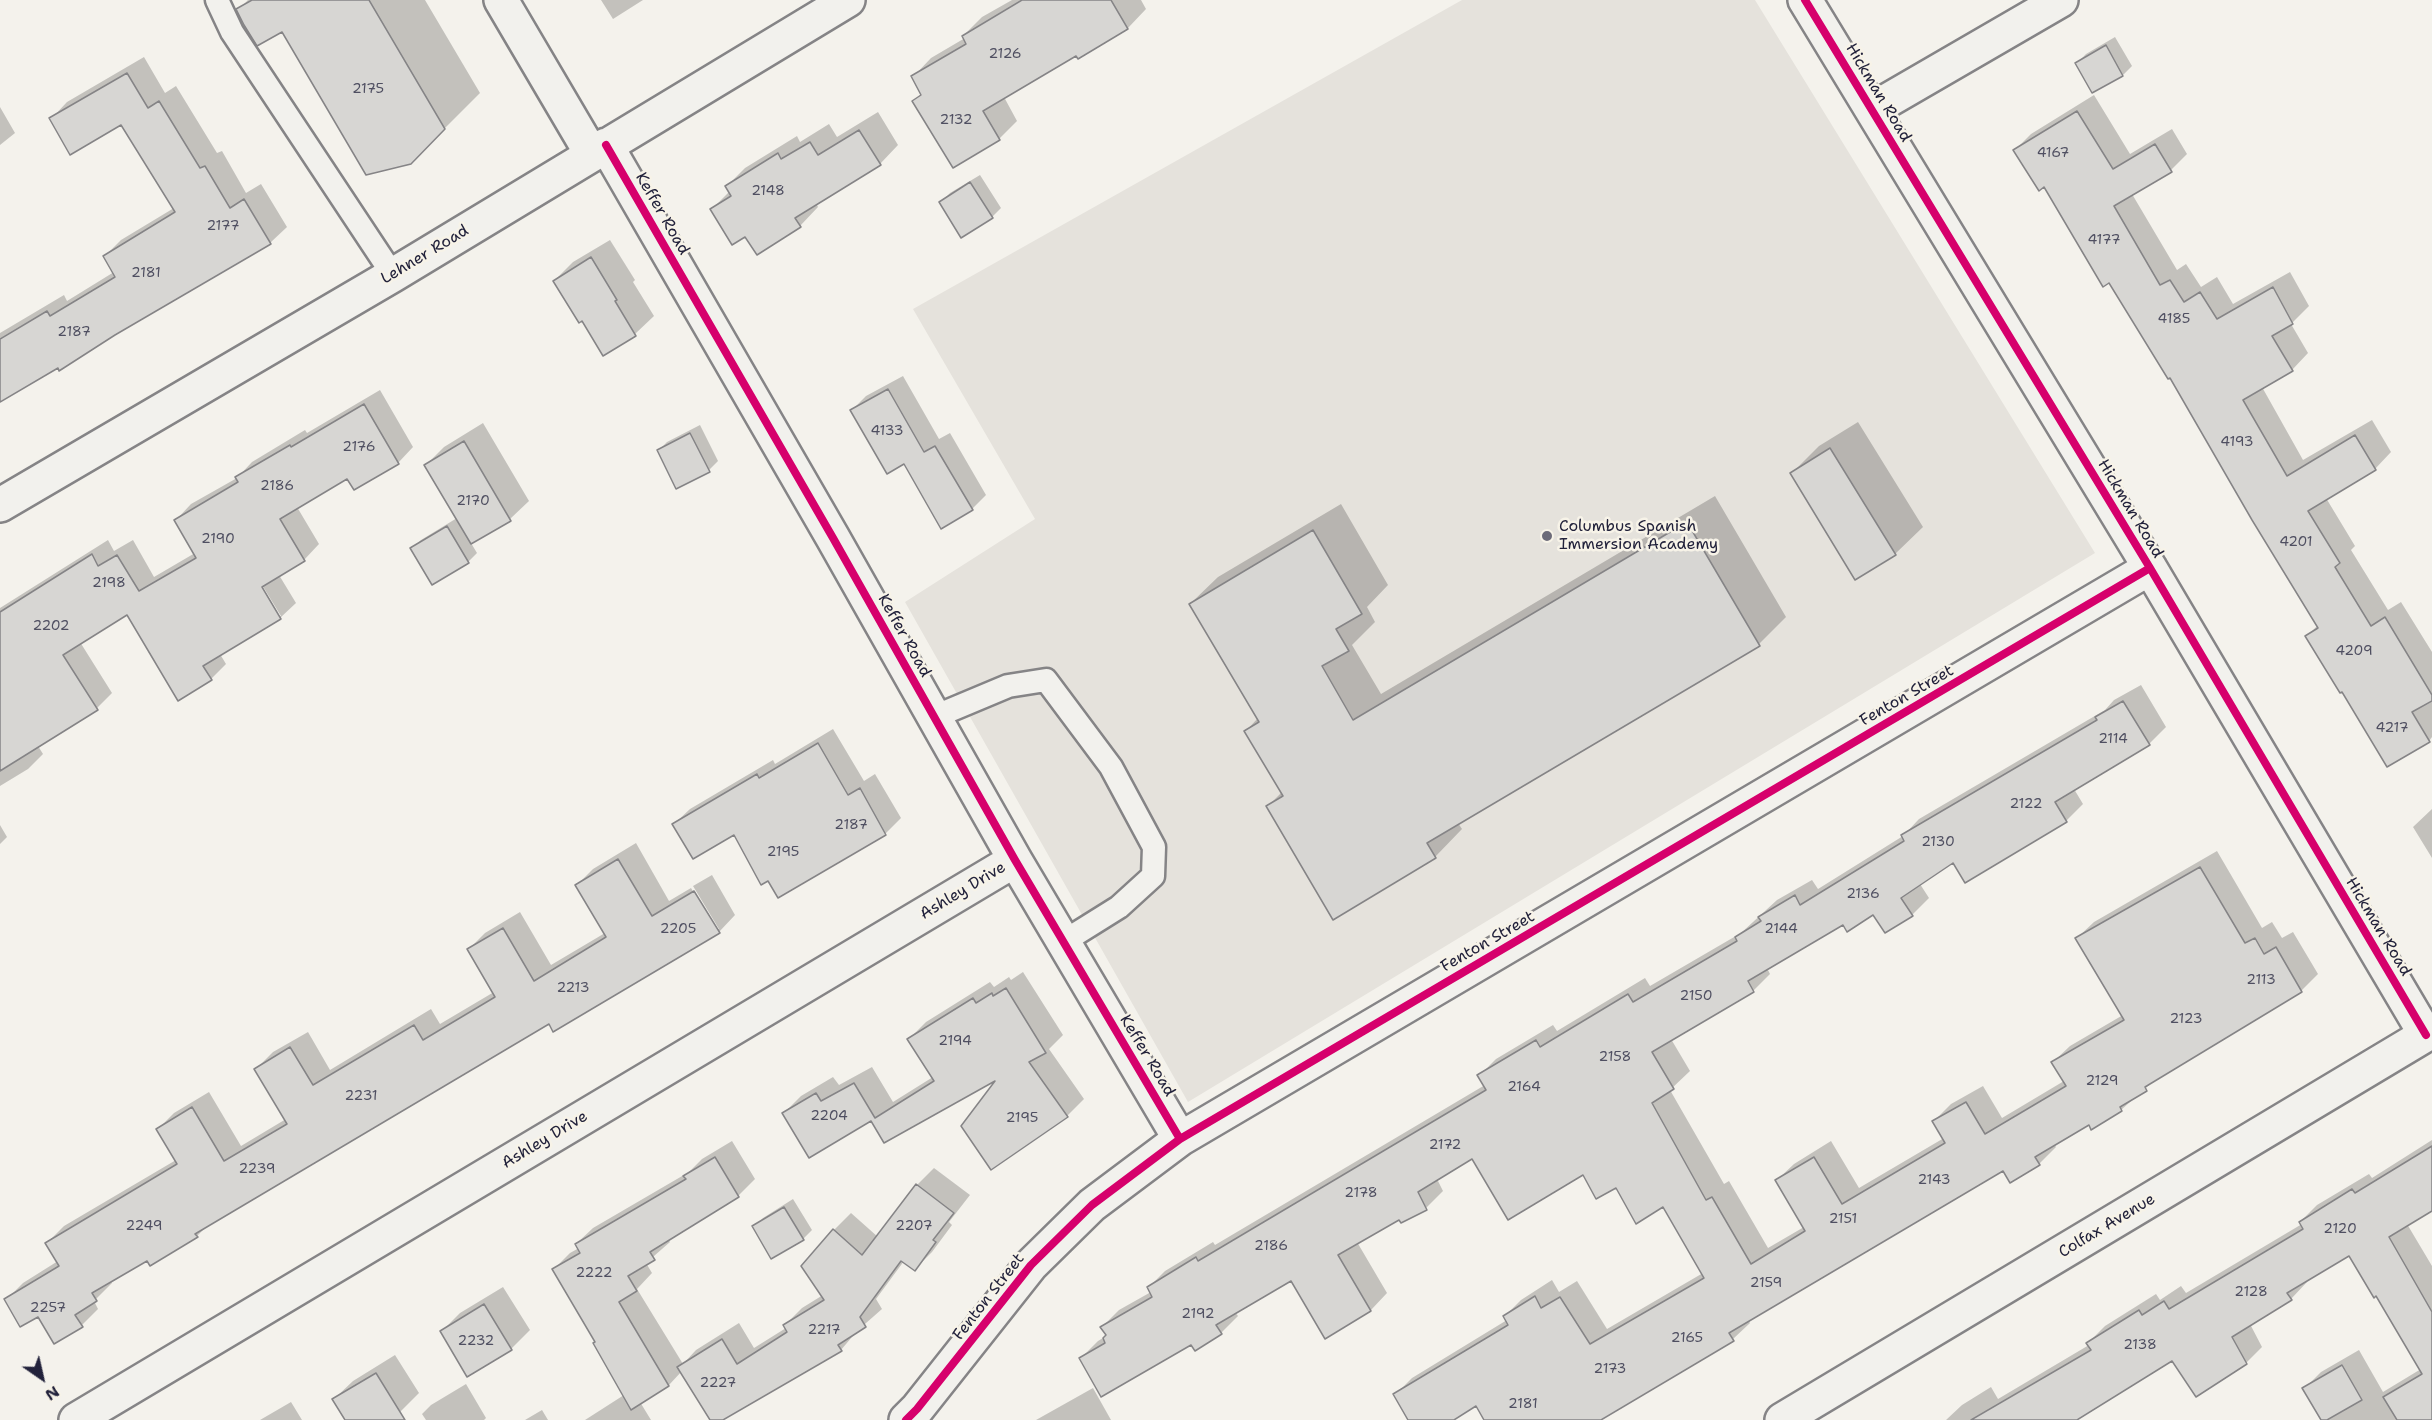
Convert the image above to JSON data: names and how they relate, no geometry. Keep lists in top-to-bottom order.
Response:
{
  "streets": {
    "street": [
      "Hickman Road",
      "Keffer Road",
      "Lehner Road",
      "Fenton Street",
      "Ashley Drive",
      "Colfax Avenue"
    ]
  },
  "crossings": [
    ["Hickman Road", "Fenton Street"],
    ["Hickman Road", "Colfax Avenue"],
    ["Keffer Road", "Lehner Road"],
    ["Keffer Road", "Fenton Street"],
    ["Keffer Road", "Ashley Drive"]
  ],
  "places": ["Columbus Spanish Immersion Academy"],
  "house_numbers": [
    "2126",
    "2175",
    "2132",
    "4167",
    "2148",
    "2177",
    "4177",
    "2181",
    "4185",
    "2187",
    "4133",
    "4193",
    "2176",
    "2186",
    "2170",
    "2190",
    "4201",
    "2198",
    "2202",
    "4209",
    "4217",
    "2114",
    "2122",
    "2187",
    "2130",
    "2195",
    "2136",
    "2205",
    "2144",
    "2113",
    "2213",
    "2150",
    "2123",
    "2194",
    "2158",
    "2129",
    "2164",
    "2231",
    "2204",
    "2195",
    "2172",
    "2239",
    "2143",
    "2178",
    "2151",
    "2249",
    "2207",
    "2120",
    "2186",
    "2222",
    "2159",
    "2128",
    "2257",
    "2192",
    "2217",
    "2165",
    "2232",
    "2138",
    "2173",
    "2227",
    "2181"
  ],
  "north": "bottom right"
}
